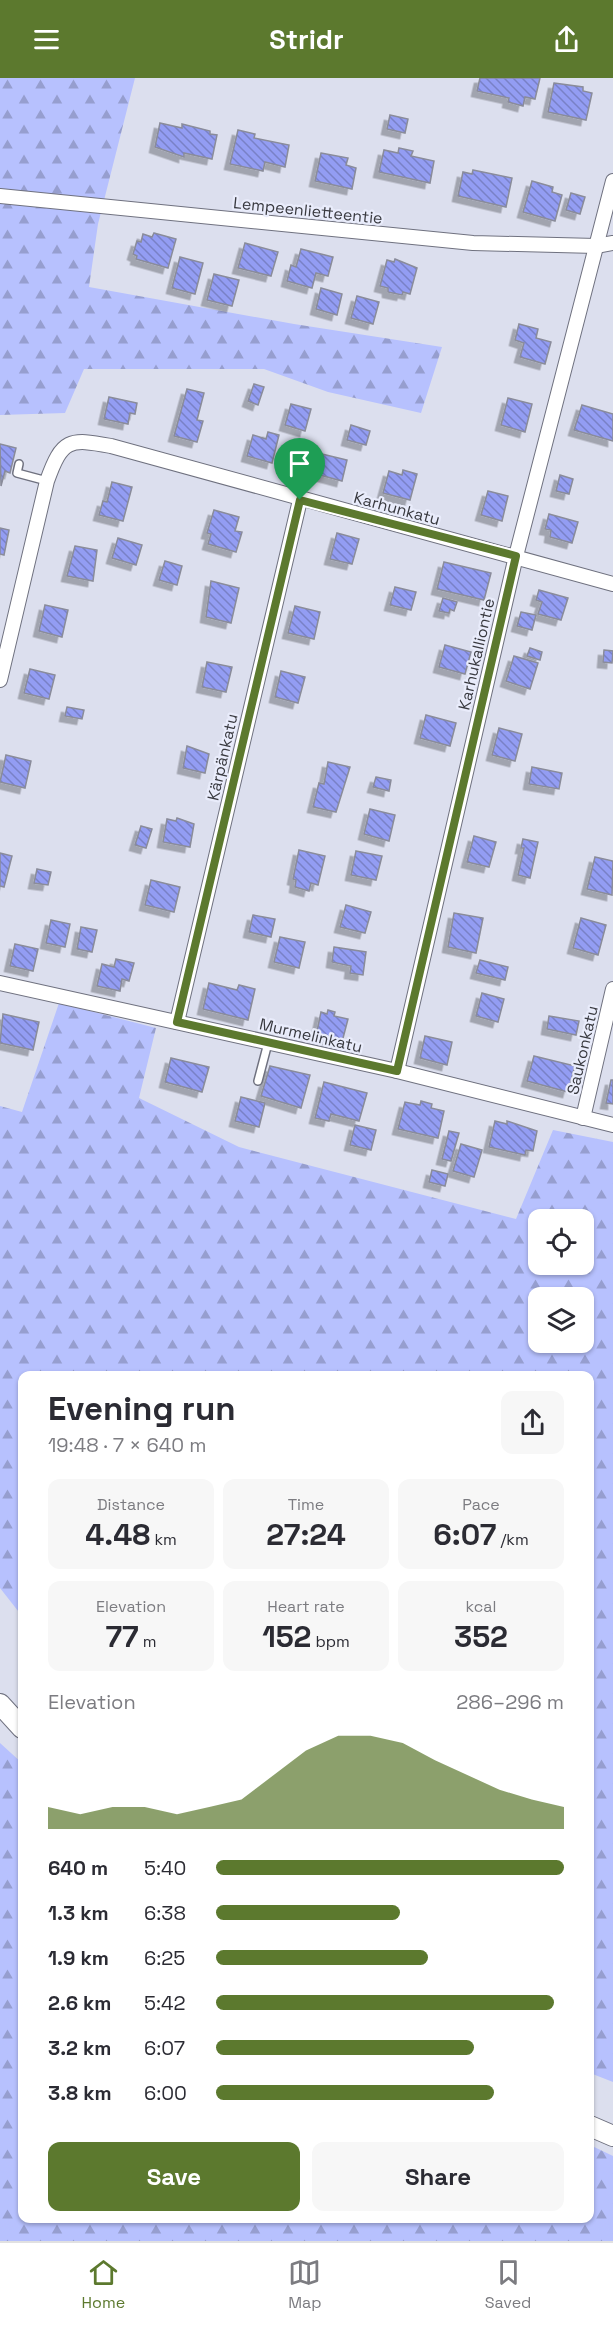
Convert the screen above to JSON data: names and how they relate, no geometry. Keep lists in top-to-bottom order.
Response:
{
  "streets": {
    "street": [
      "Lempeenlietteentie",
      "Karhunkatu",
      "Karhukalliontie",
      "Kärpänkatu",
      "Murmelinkatu",
      "Saukonkatu"
    ]
  },
  "crossings": [
    ["Lempeenlietteentie", "Karhukalliontie"],
    ["Karhunkatu", "Karhukalliontie"],
    ["Karhunkatu", "Kärpänkatu"],
    ["Karhukalliontie", "Murmelinkatu"],
    ["Kärpänkatu", "Murmelinkatu"],
    ["Murmelinkatu", "Saukonkatu"]
  ],
  "page": {
    "header": "Stridr",
    "heading": ["Evening run", "19:48 · 7 × 640 m"],
    "stats": [
      ["Distance", "4.48 km"],
      ["Time", "27:24"],
      ["Pace", "6:07 /km"],
      ["Elevation", "77 m"],
      ["Heart rate", "152 bpm"],
      ["kcal", "352"]
    ],
    "chart": ["Elevation", "286–296 m"],
    "list": [
      {
        "name": "640 m",
        "note": "5:40"
      },
      {
        "name": "1.3 km",
        "note": "6:38"
      },
      {
        "name": "1.9 km",
        "note": "6:25"
      },
      {
        "name": "2.6 km",
        "note": "5:42"
      },
      {
        "name": "3.2 km",
        "note": "6:07"
      },
      {
        "name": "3.8 km",
        "note": "6:00"
      }
    ],
    "buttons": ["Save", "Share"],
    "tabs": ["Home", "Map", "Saved"]
  }
}
